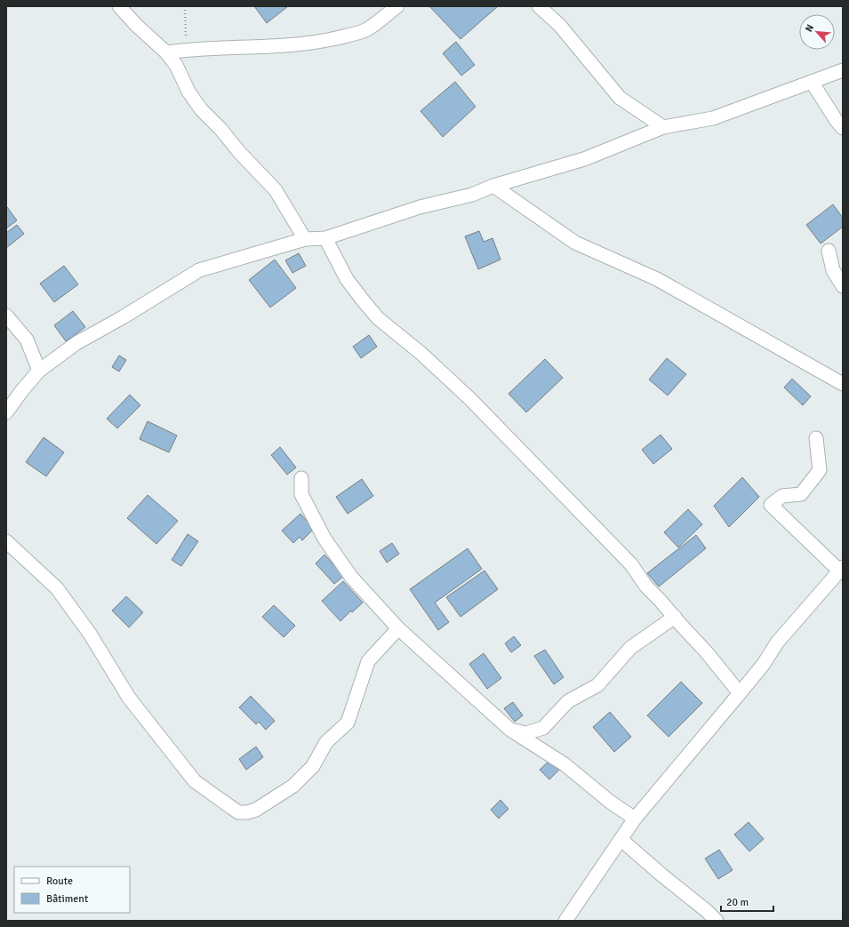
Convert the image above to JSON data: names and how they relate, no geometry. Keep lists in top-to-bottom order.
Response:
{
  "legend": ["Route", "Bâtiment"],
  "scale_bar": "20 m",
  "north": "top left"
}
